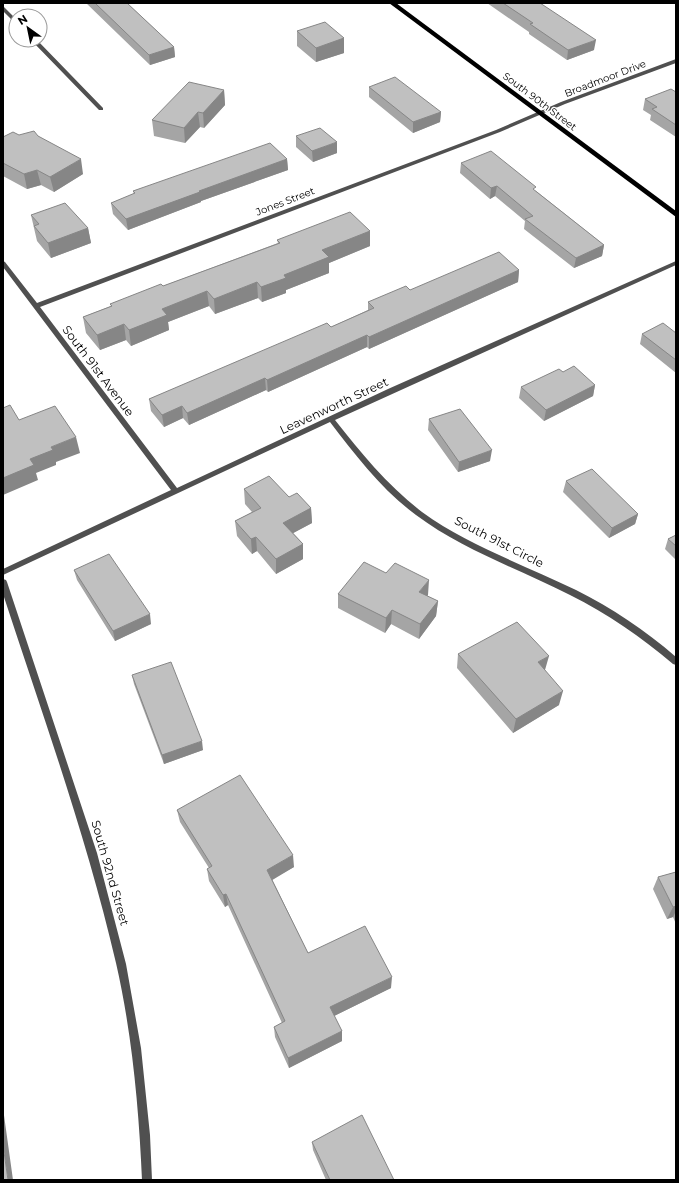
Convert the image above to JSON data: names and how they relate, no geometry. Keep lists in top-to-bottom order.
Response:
{
  "streets": {
    "main road": ["South 90th Street"],
    "street": [
      "Broadmoor Drive",
      "Jones Street",
      "South 91st Avenue",
      "Leavenworth Street",
      "South 91st Circle",
      "South 92nd Street"
    ]
  },
  "crossings": [
    ["Broadmoor Drive", "South 90th Street"],
    ["Broadmoor Drive", "Jones Street"],
    ["South 90th Street", "Jones Street"],
    ["Jones Street", "South 91st Avenue"],
    ["South 91st Avenue", "Leavenworth Street"],
    ["Leavenworth Street", "South 91st Circle"]
  ],
  "north": "top left"
}
